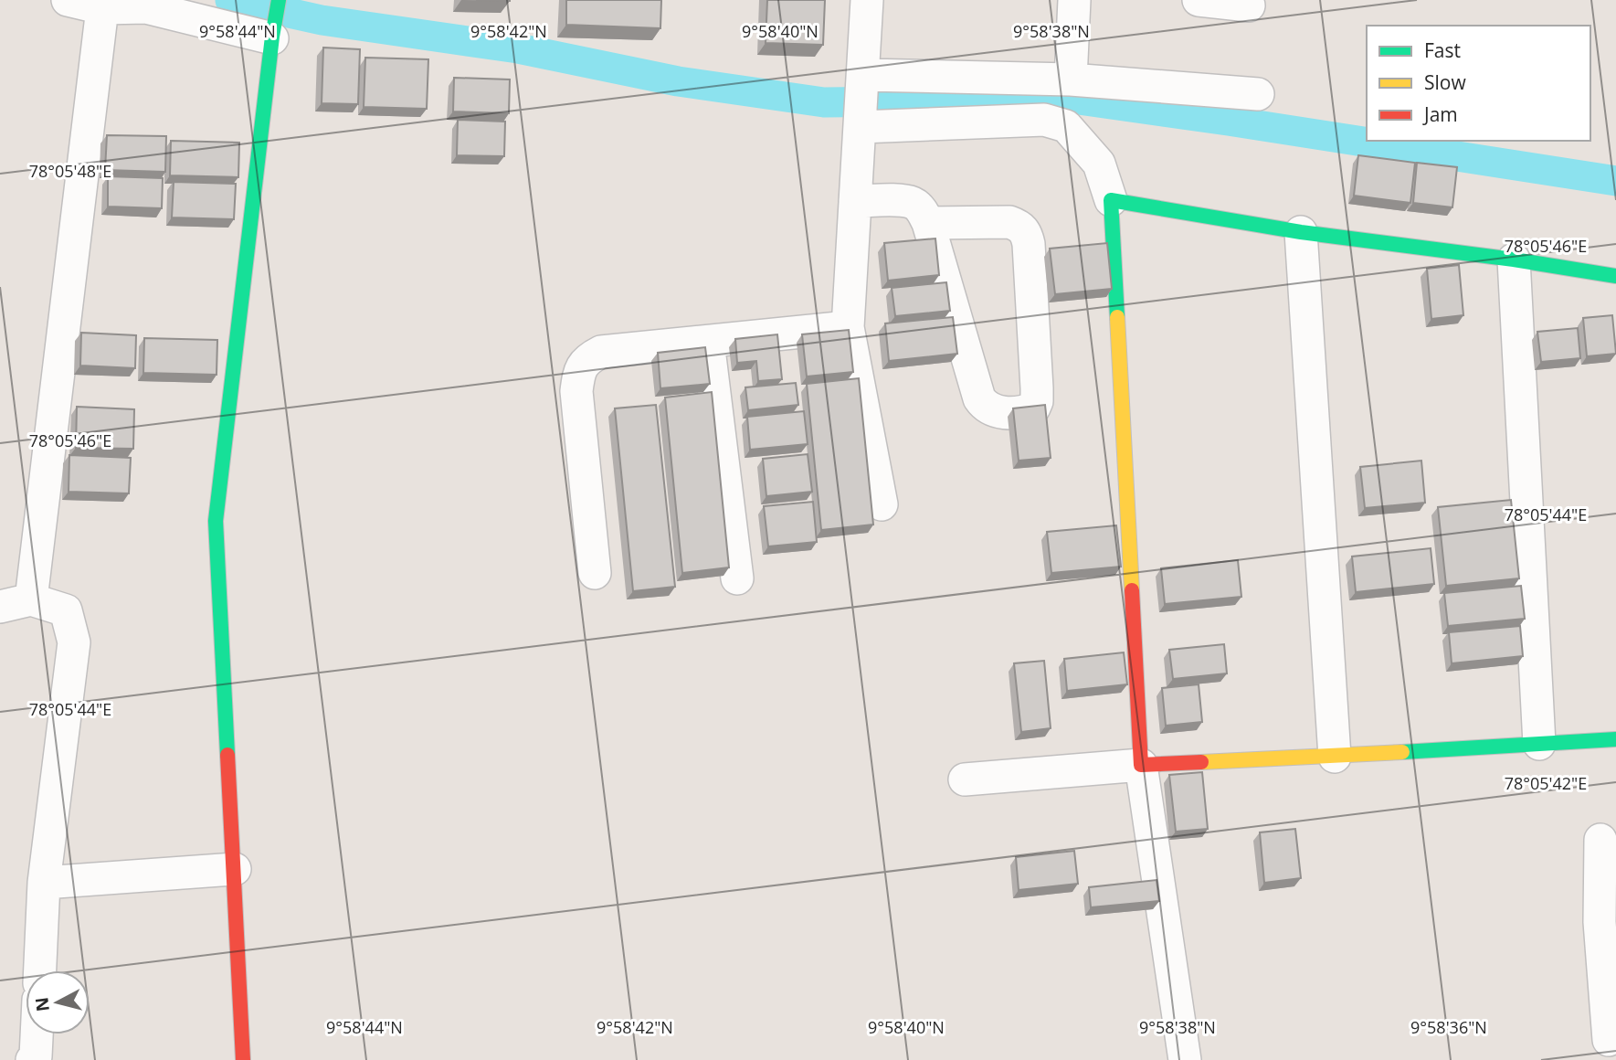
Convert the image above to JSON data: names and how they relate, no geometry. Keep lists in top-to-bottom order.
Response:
{
  "legend": ["Fast", "Slow", "Jam"],
  "north": "left",
  "coordinates": [
    "9°58'44\"N",
    "9°58'42\"N",
    "9°58'40\"N",
    "9°58'38\"N",
    "78°05'48\"E",
    "78°05'46\"E",
    "78°05'44\"E",
    "78°05'42\"E",
    "9°58'36\"N"
  ]
}
